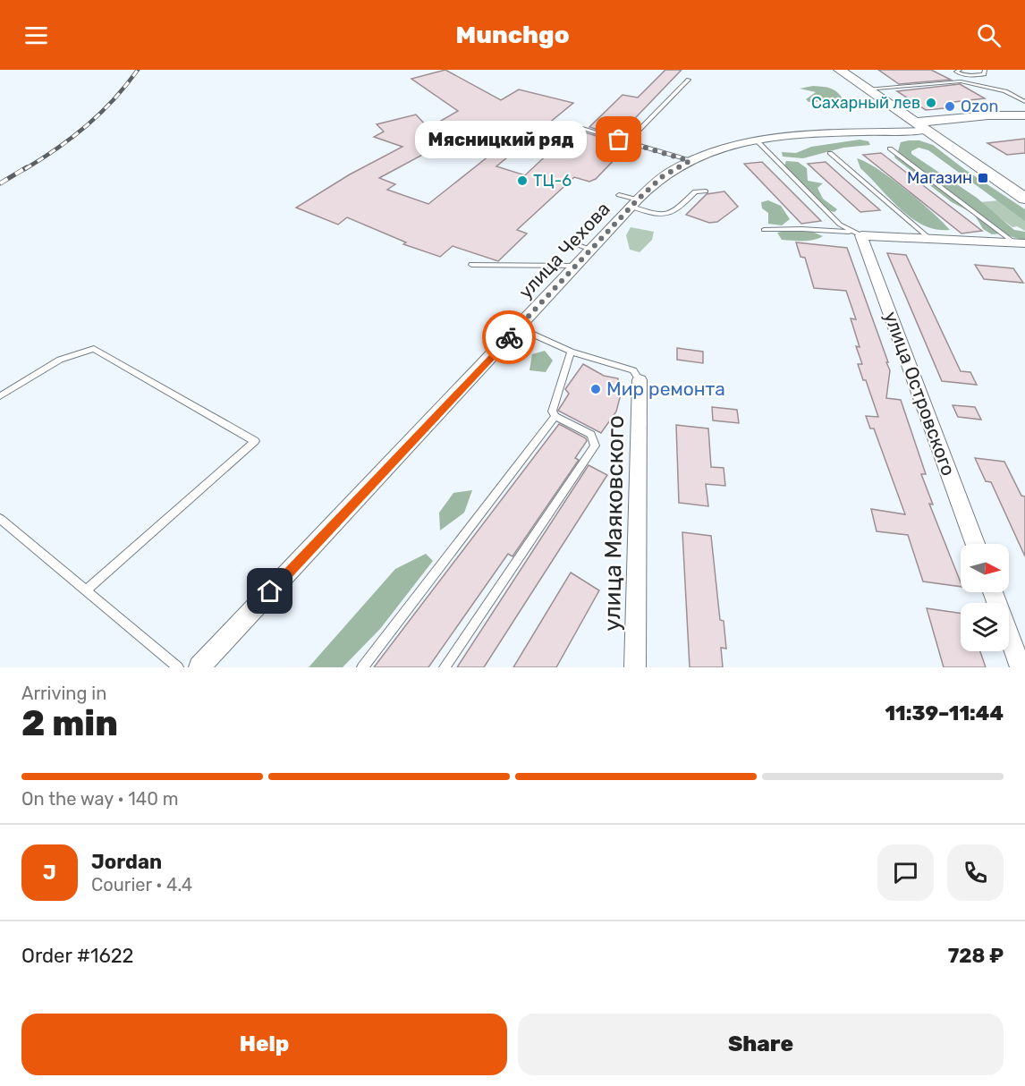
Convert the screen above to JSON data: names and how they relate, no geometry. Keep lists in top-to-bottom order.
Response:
{
  "streets": {
    "street": ["улица Чехова", "улица Островского", "улица Маяковского"]
  },
  "places": {
    "other": [
      "Сахарный лев",
      "Ozon",
      "Мясницкий ряд",
      "ТЦ-6",
      "Мир ремонта"
    ],
    "transit": ["Магазин"]
  },
  "north": "right",
  "page": {
    "header": "Munchgo",
    "bubble": "Мясницкий ряд",
    "heading": ["2 min", "Arriving in", "11:39–11:44"],
    "panel": [
      "Jordan",
      "Courier · 4.4",
      "Order #1622",
      "728 ₽"
    ],
    "bar": "On the way · 140 m",
    "round": "J",
    "buttons": ["Help", "Share"]
  }
}
